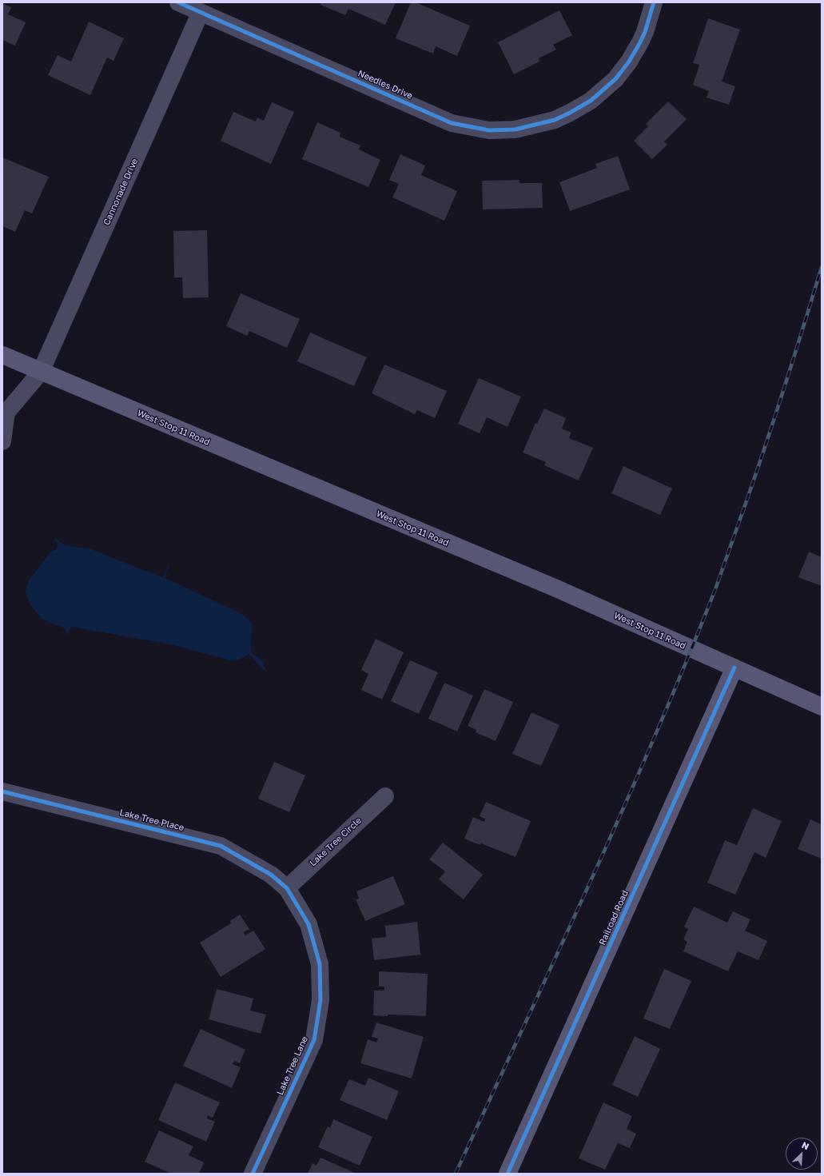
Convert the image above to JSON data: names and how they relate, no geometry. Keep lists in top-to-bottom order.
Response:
{
  "streets": {
    "main road": ["West Stop 11 Road", "Railroad Road"],
    "street": [
      "Needles Drive",
      "Cannonade Drive",
      "Lake Tree Place",
      "Lake Tree Circle",
      "Lake Tree Lane"
    ]
  },
  "crossings": [
    ["Needles Drive", "Cannonade Drive"],
    ["Cannonade Drive", "West Stop 11 Road"],
    ["West Stop 11 Road", "Railroad Road"],
    ["Lake Tree Place", "Lake Tree Circle"],
    ["Lake Tree Place", "Lake Tree Lane"],
    ["Lake Tree Circle", "Lake Tree Lane"]
  ],
  "north": "top right"
}
